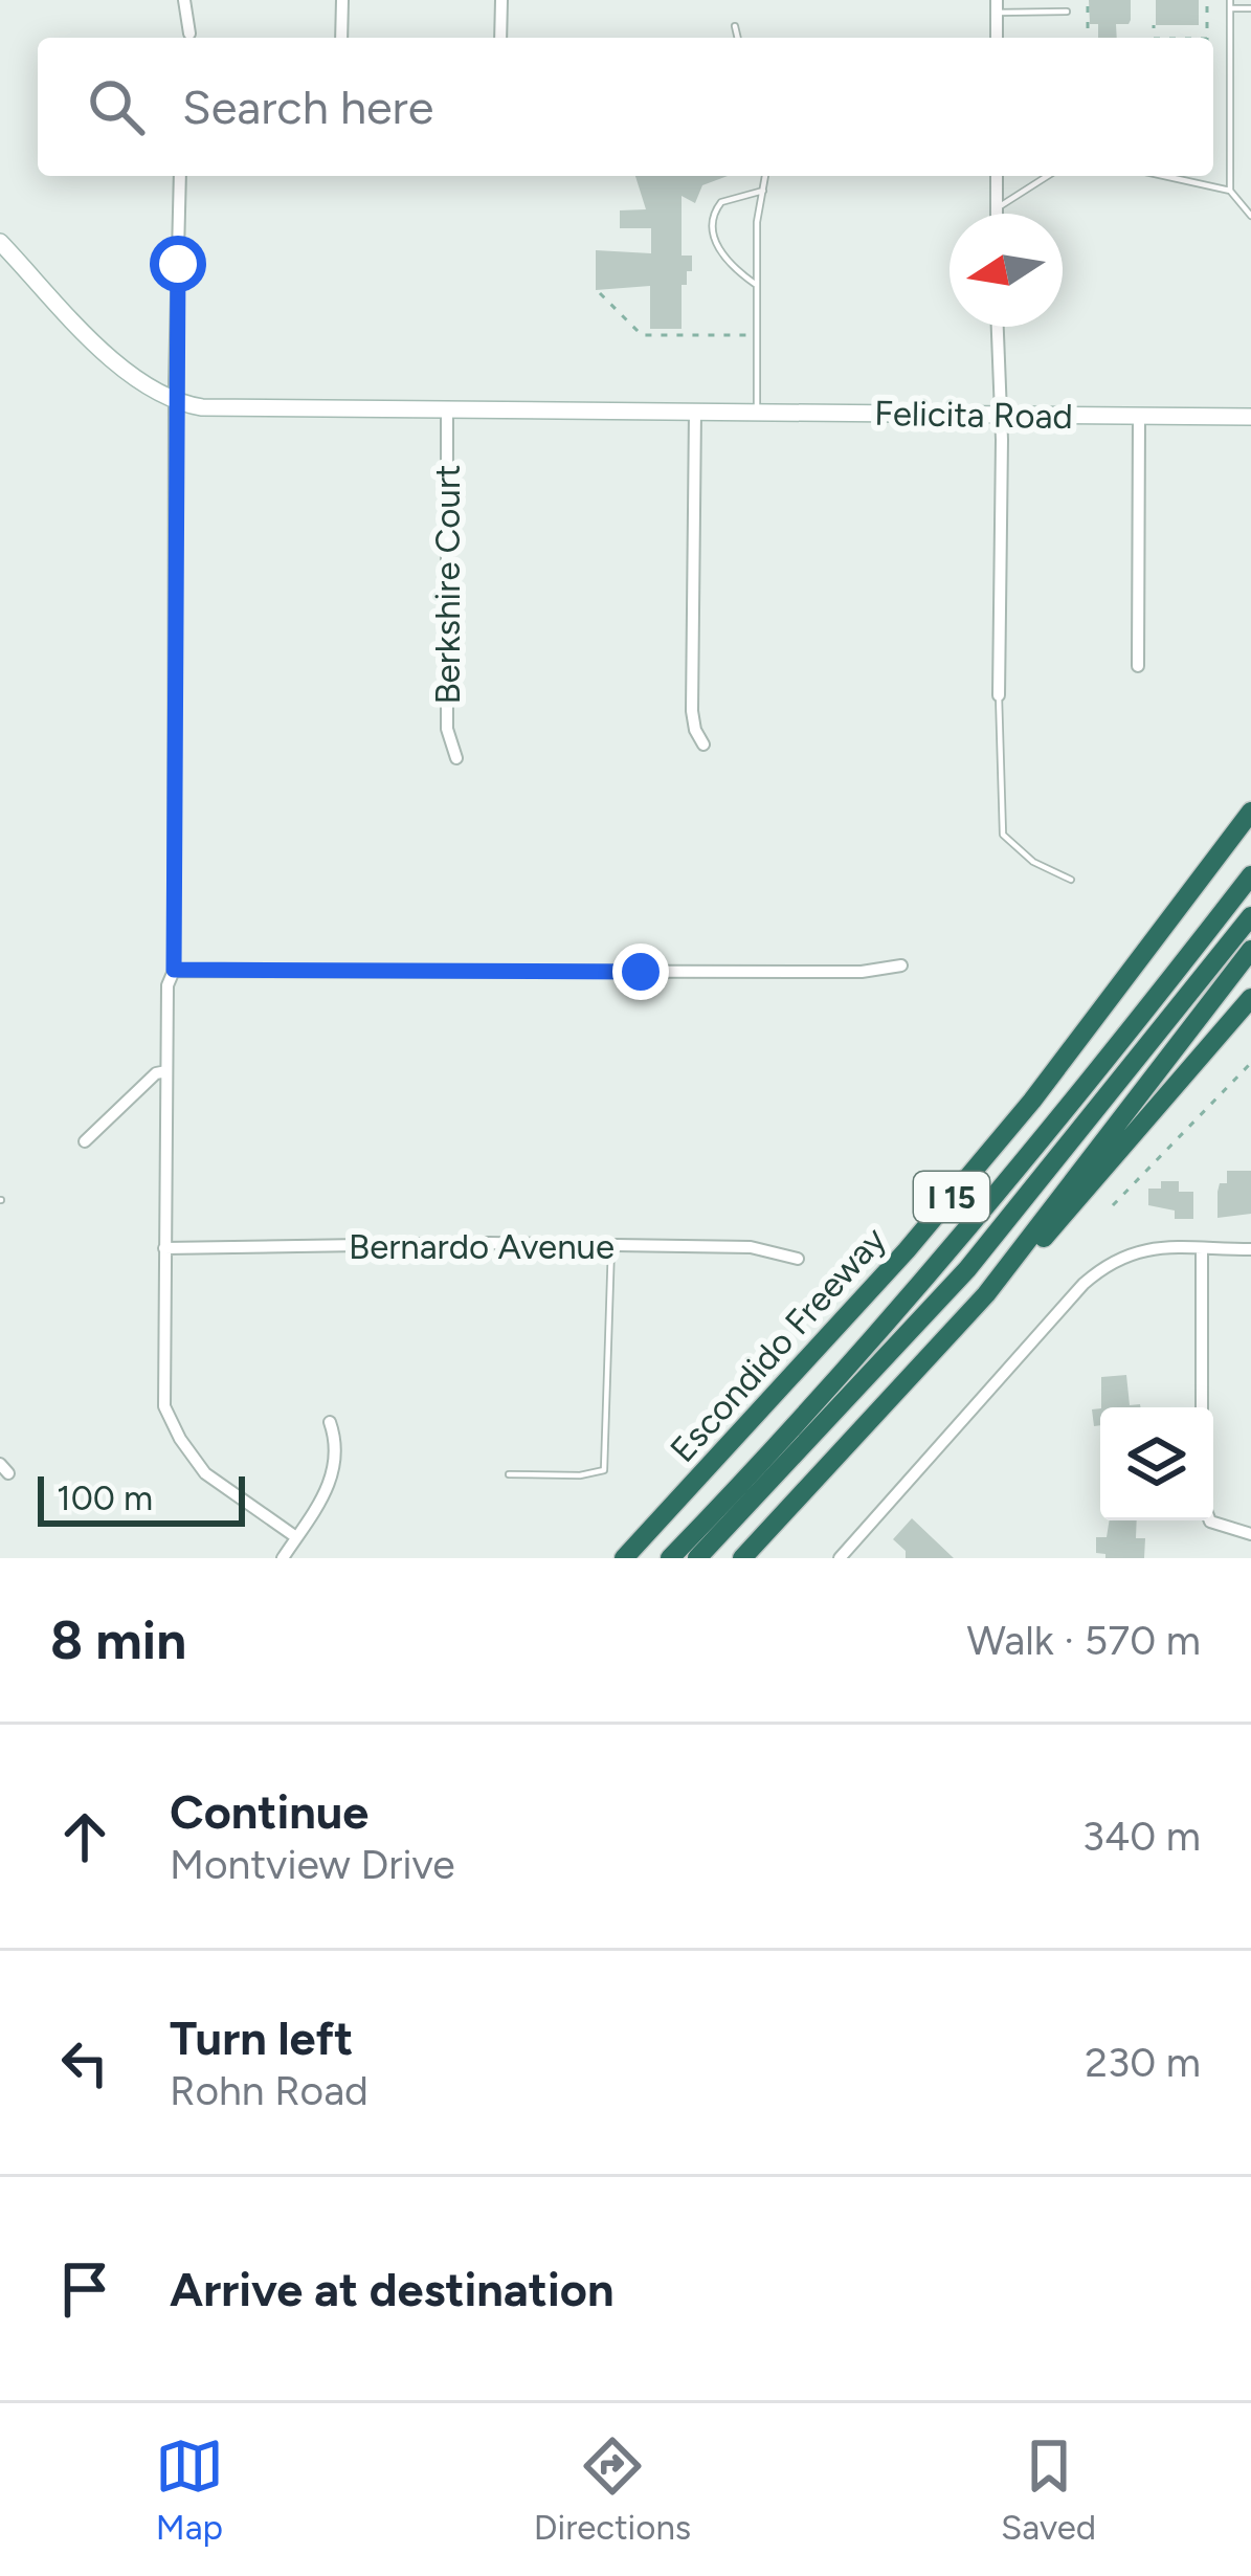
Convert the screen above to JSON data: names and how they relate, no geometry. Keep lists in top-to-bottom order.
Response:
{
  "streets": {
    "highway": ["I 15", "Escondido Freeway"],
    "main road": ["Felicita Road"],
    "street": ["Berkshire Court", "Bernardo Avenue"]
  },
  "crossings": [
    ["Felicita Road", "Berkshire Court"]
  ],
  "scale_bar": "100 m",
  "north": "left",
  "page": {
    "search": "Search here",
    "scale": "100 m",
    "heading": ["8 min", "Walk · 570 m"],
    "list": [
      ["Continue", "Montview Drive", "340 m"],
      ["Turn left", "Rohn Road", "230 m"],
      "Arrive at destination"
    ],
    "nav": ["Map", "Directions", "Saved"]
  }
}
